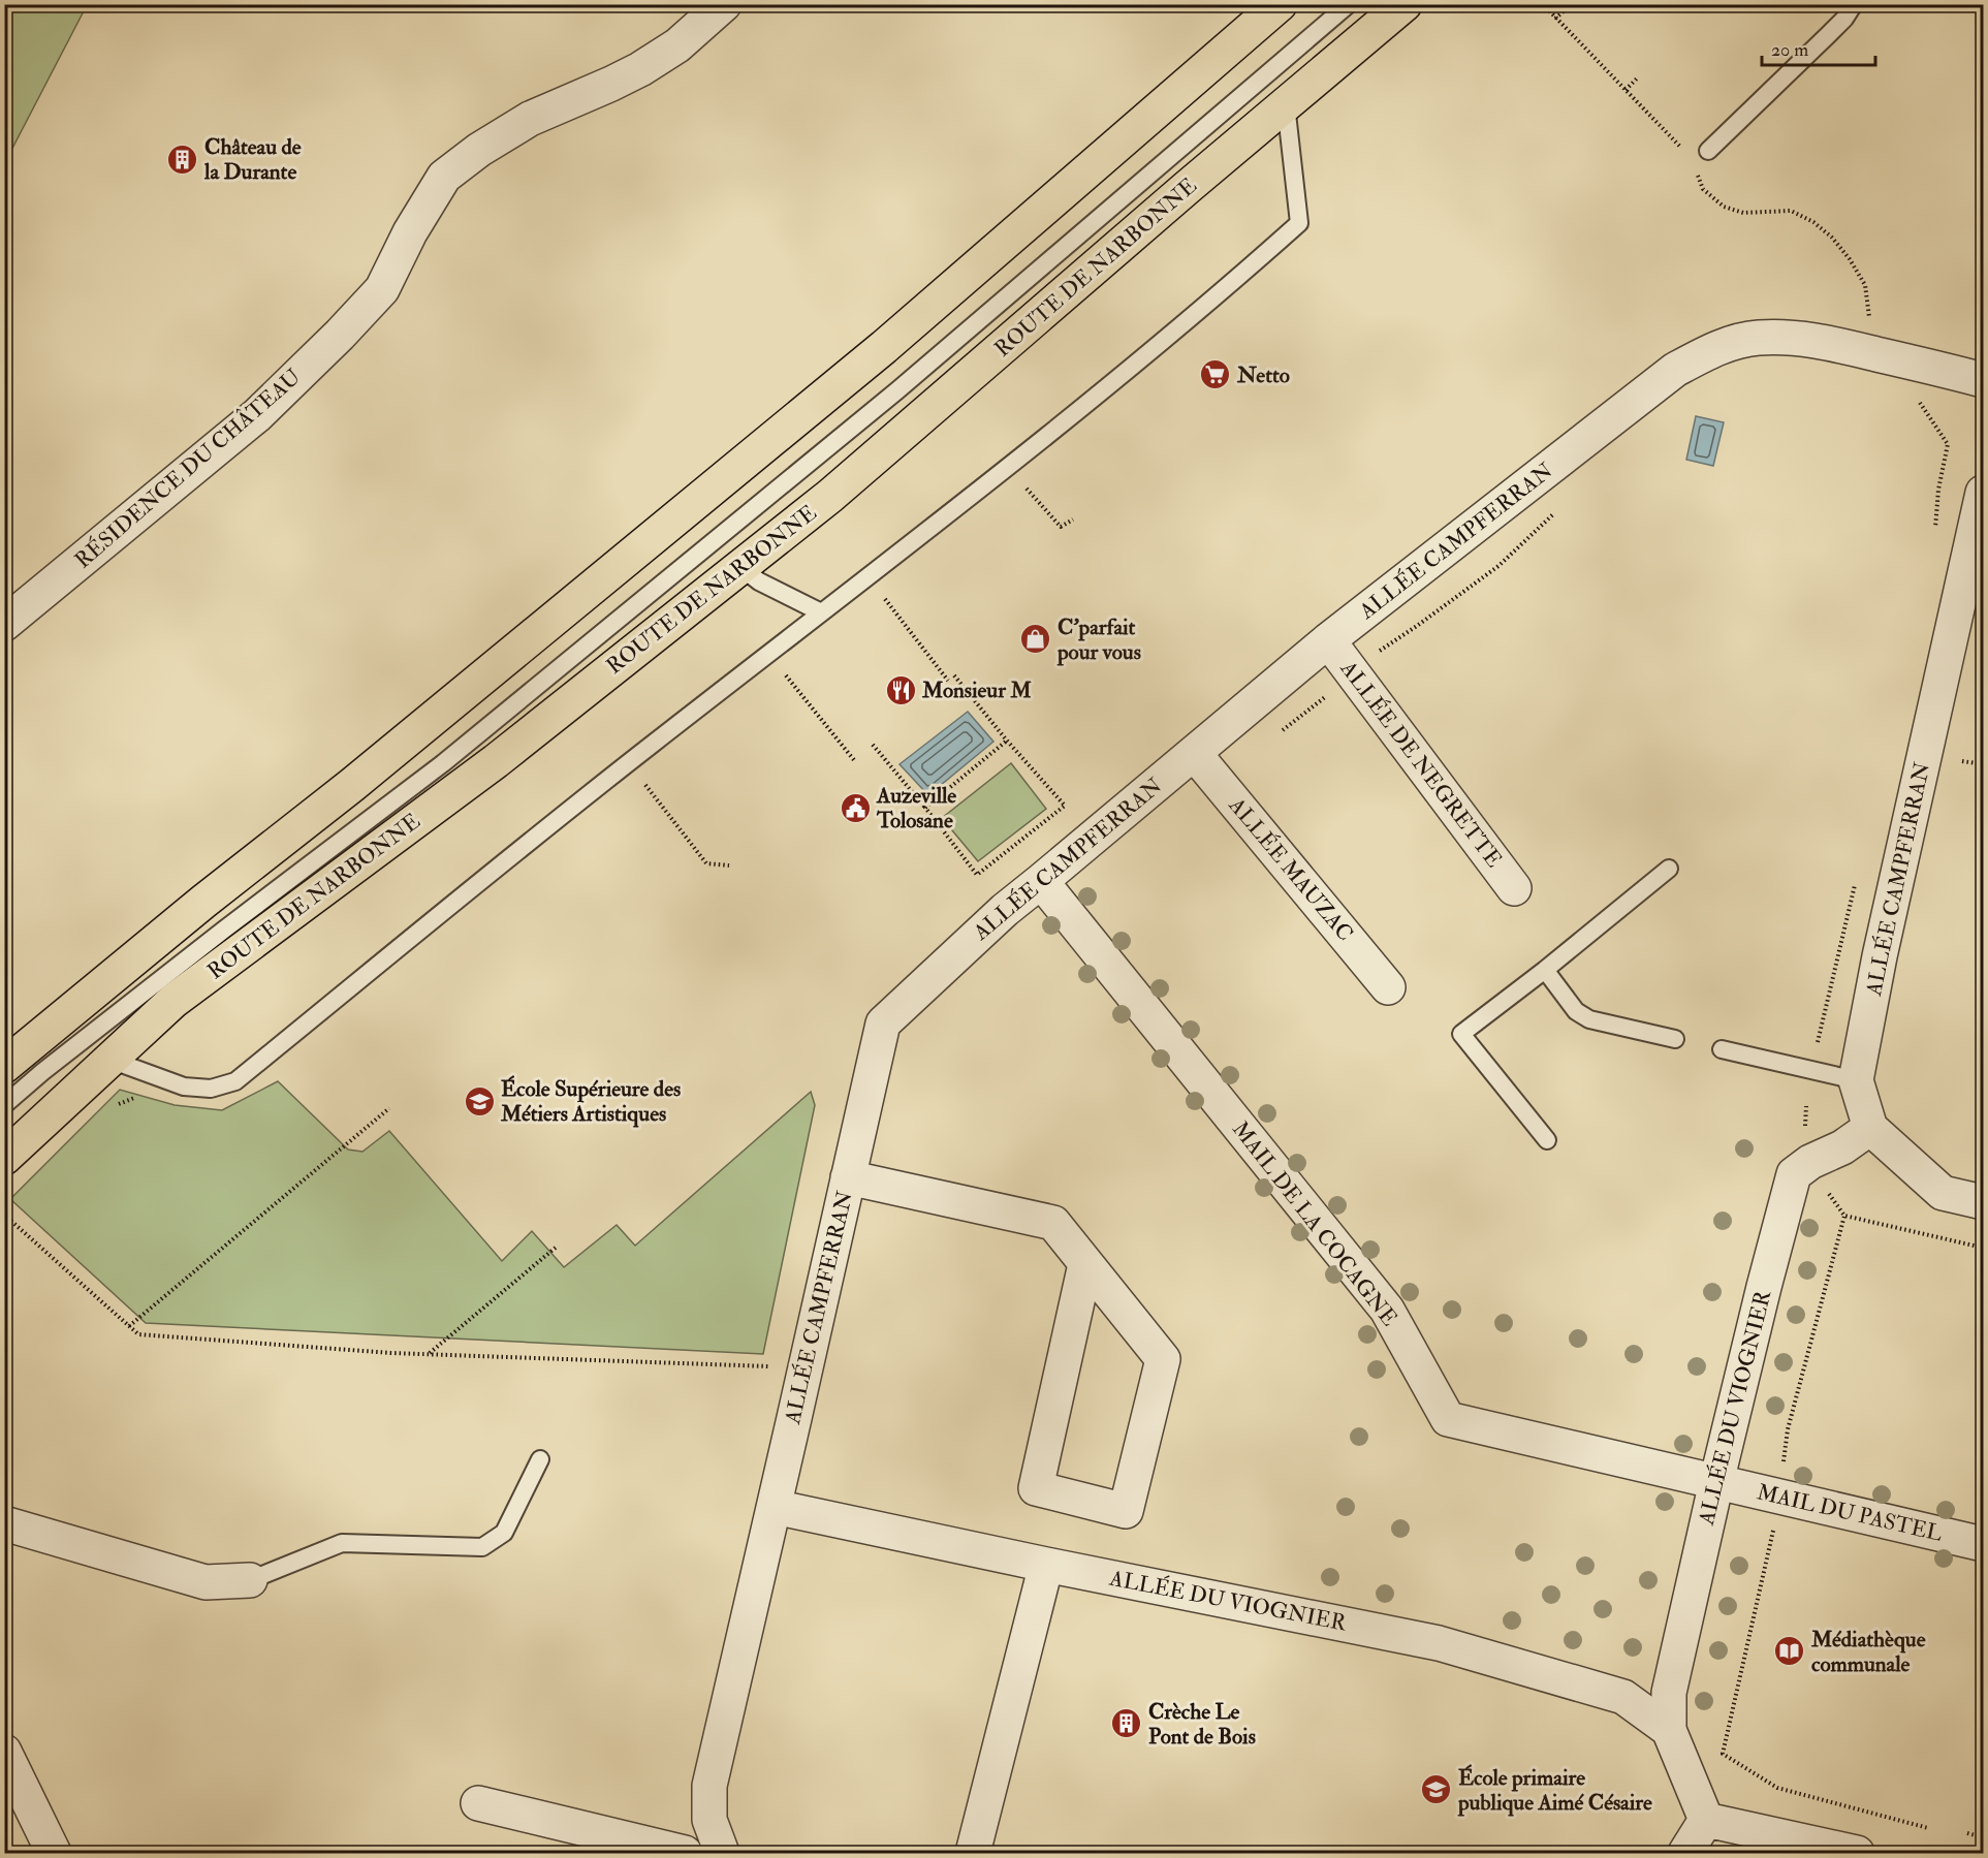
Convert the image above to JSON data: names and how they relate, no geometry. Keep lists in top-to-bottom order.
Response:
{
  "streets": {
    "main road": ["ROUTE DE NARBONNE"],
    "street": [
      "RÉSIDENCE DU CHÂTEAU",
      "ALLÉE CAMPFERRAN",
      "ALLÉE DE NEGRETTE",
      "ALLÉE MAUZAC",
      "MAIL DE LA COCAGNE",
      "ALLÉE DU VIOGNIER",
      "MAIL DU PASTEL"
    ]
  },
  "crossings": [
    ["ALLÉE CAMPFERRAN", "ALLÉE DE NEGRETTE"],
    ["ALLÉE CAMPFERRAN", "ALLÉE MAUZAC"],
    ["ALLÉE CAMPFERRAN", "MAIL DE LA COCAGNE"],
    ["ALLÉE CAMPFERRAN", "ALLÉE DU VIOGNIER"],
    ["MAIL DE LA COCAGNE", "ALLÉE DU VIOGNIER"],
    ["MAIL DE LA COCAGNE", "MAIL DU PASTEL"],
    ["ALLÉE DU VIOGNIER", "MAIL DU PASTEL"]
  ],
  "places": {
    "building": ["Château de la Durante", "Crèche Le Pont de Bois"],
    "supermarket": ["Netto"],
    "shop": ["C'parfait pour vous"],
    "restaurant": ["Monsieur M"],
    "public building": ["Auzeville Tolosane"],
    "school or university": ["École Supérieure des Métiers Artistiques", "École primaire publique Aimé Césaire"],
    "library": ["Médiathèque communale"]
  },
  "scale_bar": "20 m"
}
